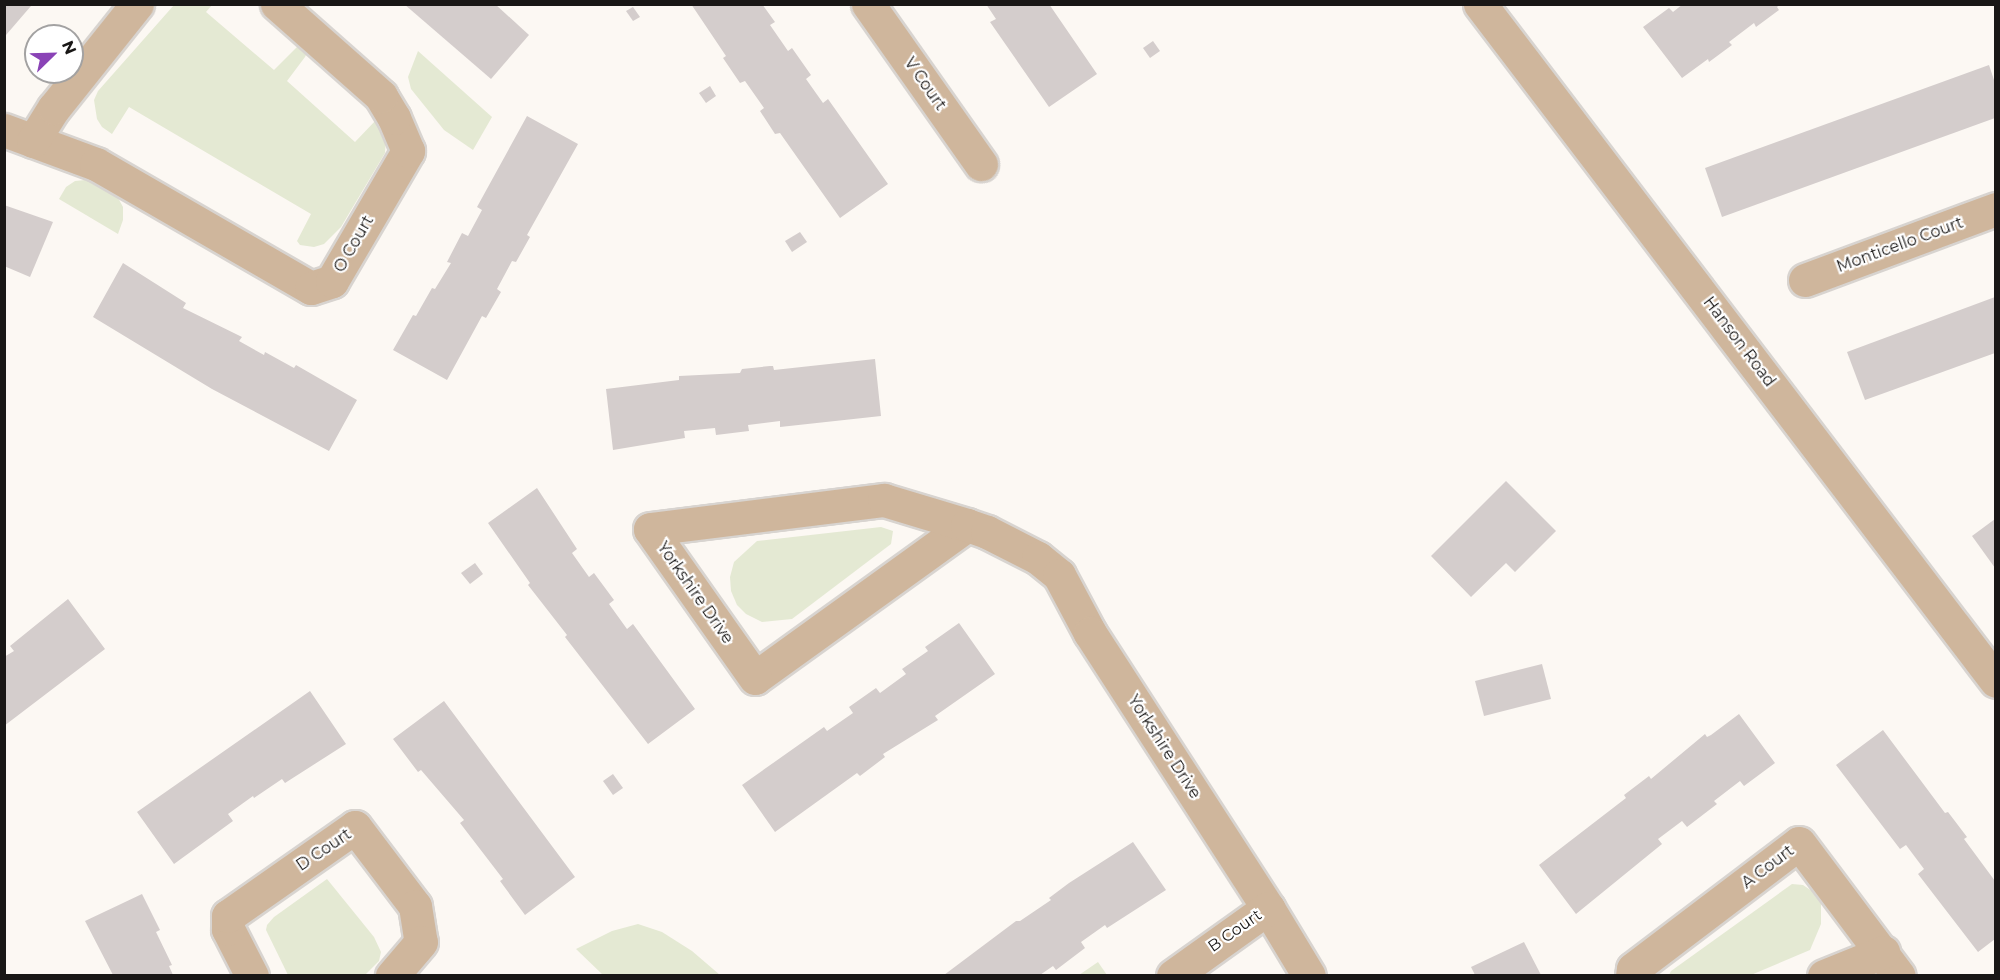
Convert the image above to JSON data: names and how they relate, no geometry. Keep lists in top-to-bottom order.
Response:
{
  "streets": {
    "street": [
      "V Court",
      "O Court",
      "Monticello Court",
      "Hanson Road",
      "Yorkshire Drive",
      "D Court",
      "A Court",
      "B Court"
    ]
  },
  "crossings": [
    ["Yorkshire Drive", "B Court"]
  ],
  "north": "top right"
}
